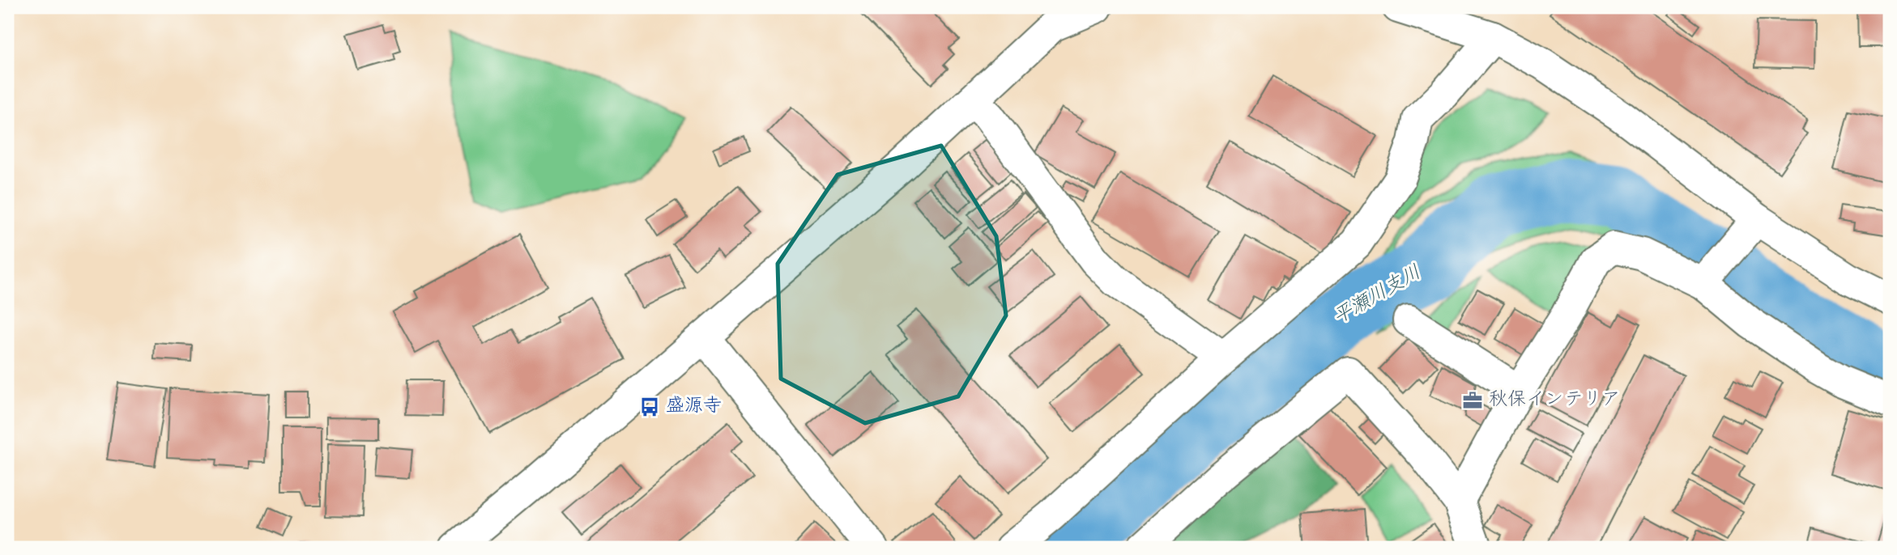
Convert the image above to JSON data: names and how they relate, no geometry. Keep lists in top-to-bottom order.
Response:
{
  "water": ["平瀬川支川"],
  "places": {
    "office": ["秋保インテリア"],
    "bus stop": ["盛源寺"]
  }
}
